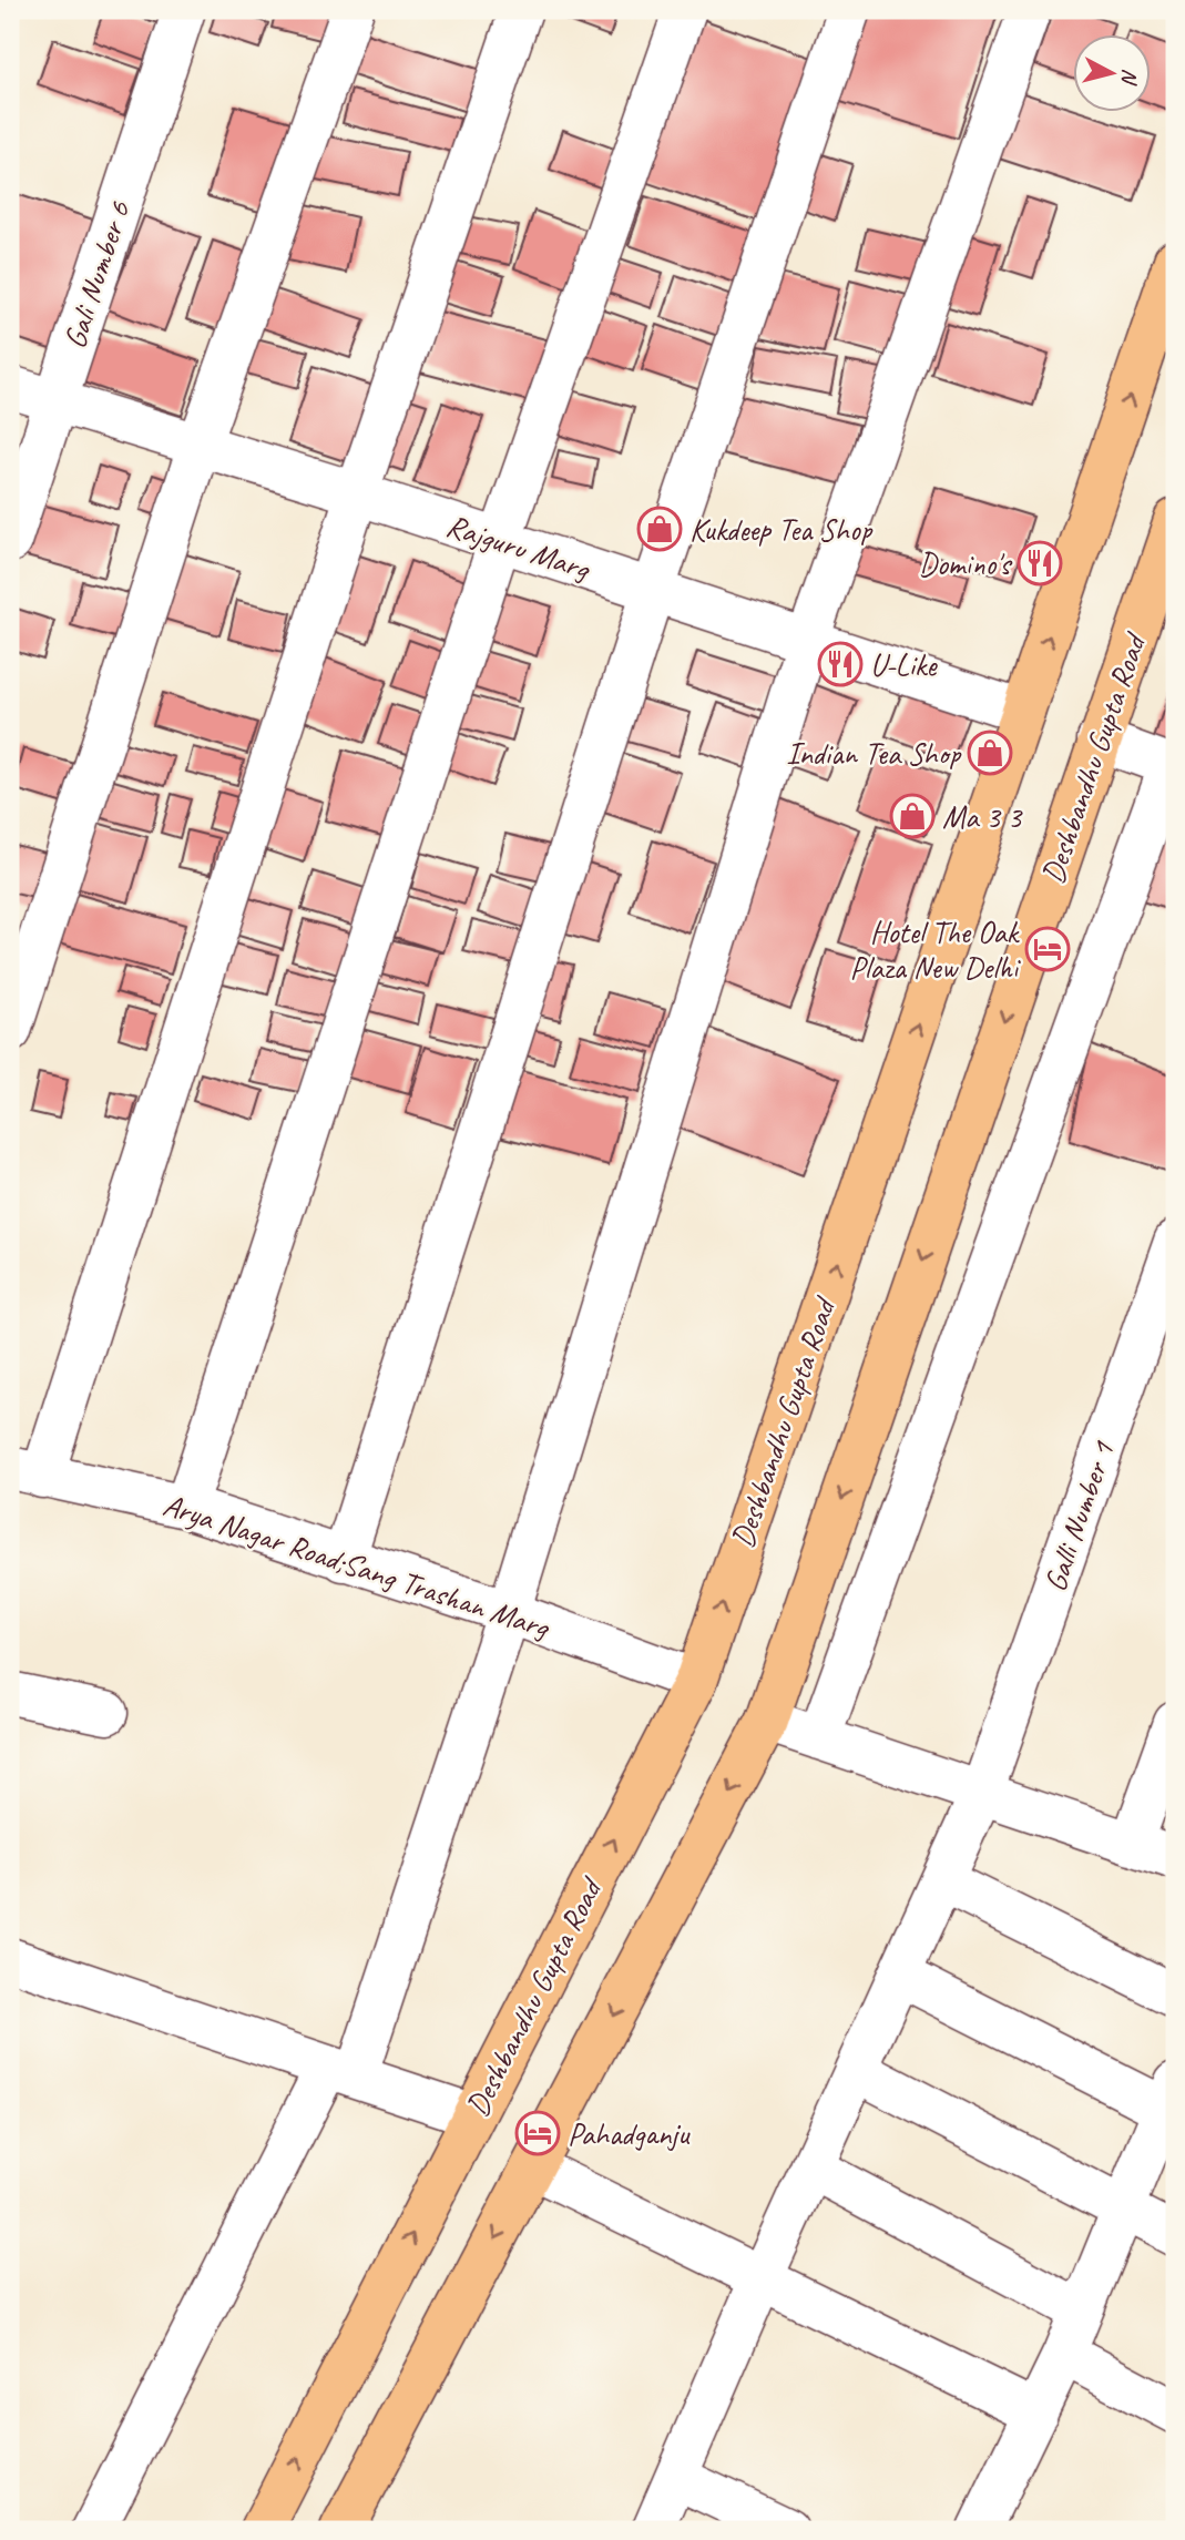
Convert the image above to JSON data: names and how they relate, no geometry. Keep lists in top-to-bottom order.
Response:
{
  "streets": {
    "main road": ["Deshbandhu Gupta Road"],
    "street": [
      "Gali Number 6",
      "Rajguru Marg",
      "Galli Number 1",
      "Arya Nagar Road;Sang Trashan Marg"
    ]
  },
  "crossings": [
    ["Gali Number 6", "Rajguru Marg"],
    ["Rajguru Marg", "Deshbandhu Gupta Road"],
    ["Deshbandhu Gupta Road", "Arya Nagar Road;Sang Trashan Marg"]
  ],
  "places": {
    "shop": ["Kukdeep Tea Shop", "Indian Tea Shop", "Ma 3 3"],
    "restaurant": ["Domino's", "U-Like"],
    "hotel": ["Hotel The Oak Plaza New Delhi", "Pahadganju"]
  },
  "north": "right"
}
